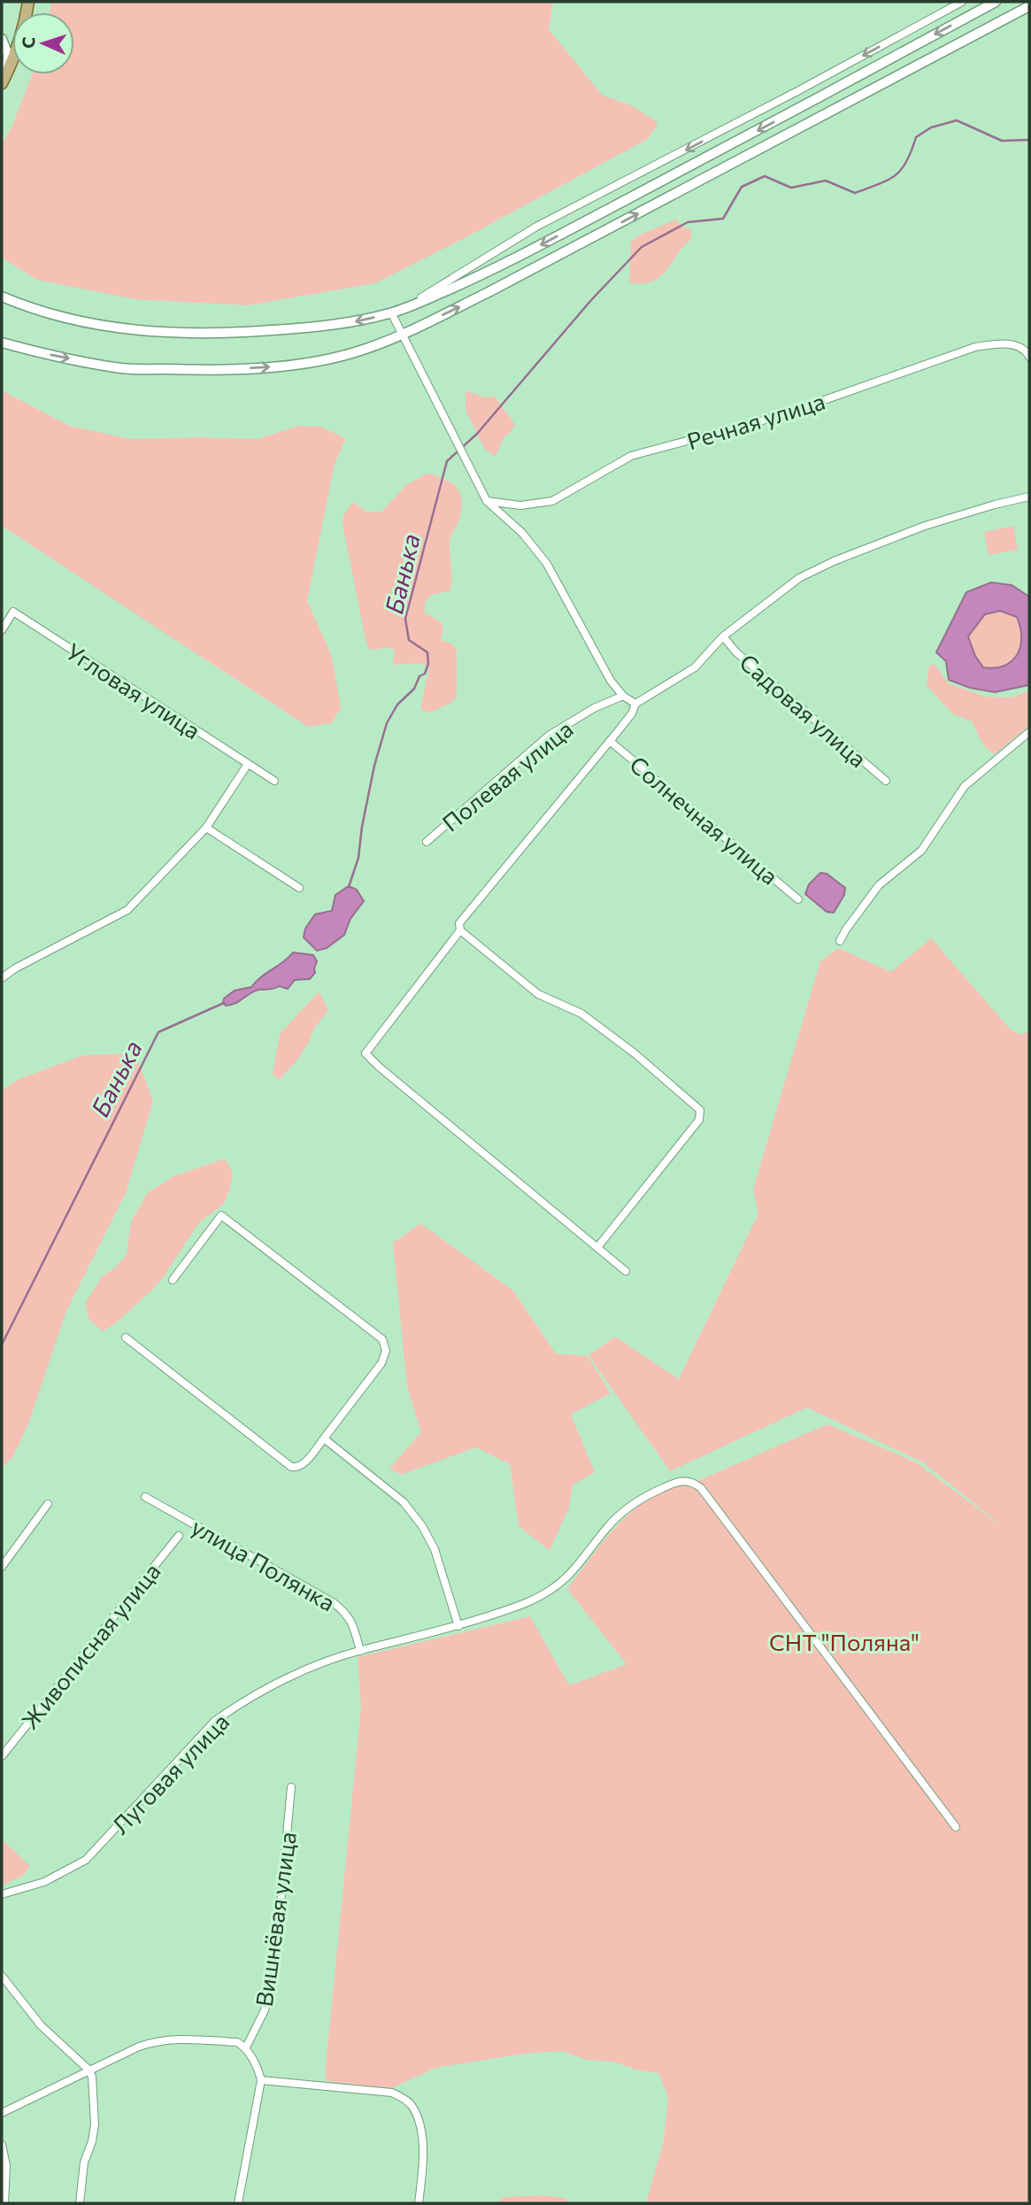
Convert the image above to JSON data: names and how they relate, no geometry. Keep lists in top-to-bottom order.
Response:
{
  "streets": {
    "street": [
      "Речная улица",
      "Угловая улица",
      "Садовая улица",
      "Полевая улица",
      "Солнечная улица",
      "улица Полянка",
      "Живописная улица",
      "Луговая улица",
      "Вишнёвая улица"
    ]
  },
  "crossings": [
    ["улица Полянка", "Луговая улица"]
  ],
  "water": ["Банька"],
  "parks": ["СНТ \"Поляна\""],
  "north": "left"
}
